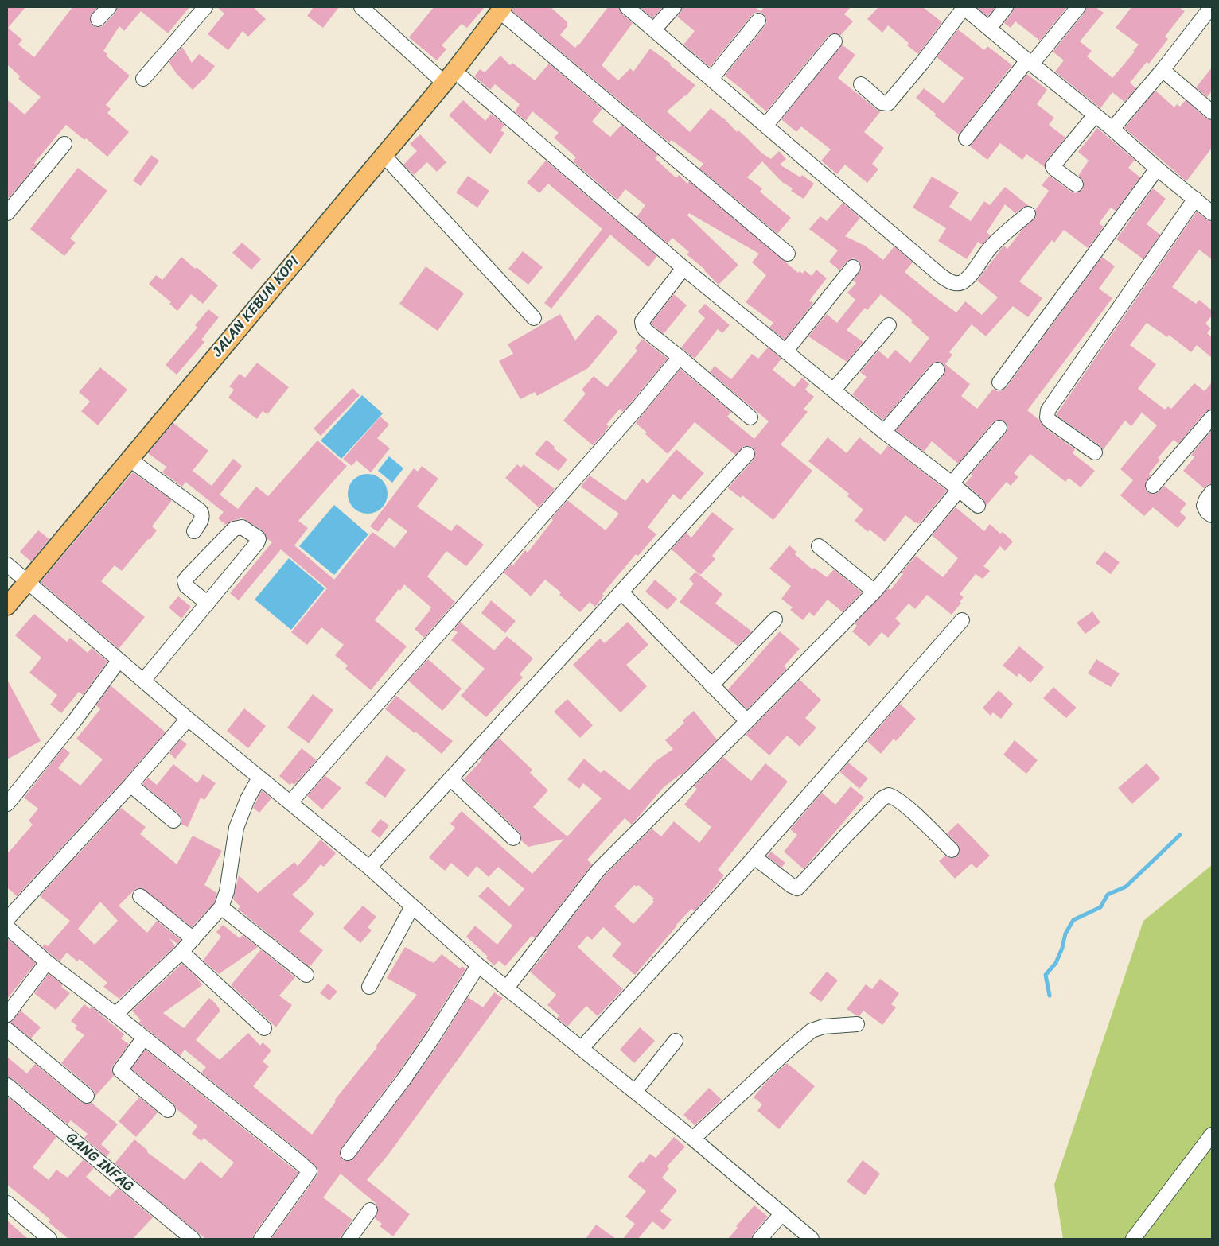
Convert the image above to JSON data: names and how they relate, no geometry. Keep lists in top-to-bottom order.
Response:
{
  "streets": {
    "main road": ["JALAN KEBUN KOPI"],
    "street": ["GANG INFAG"]
  }
}
